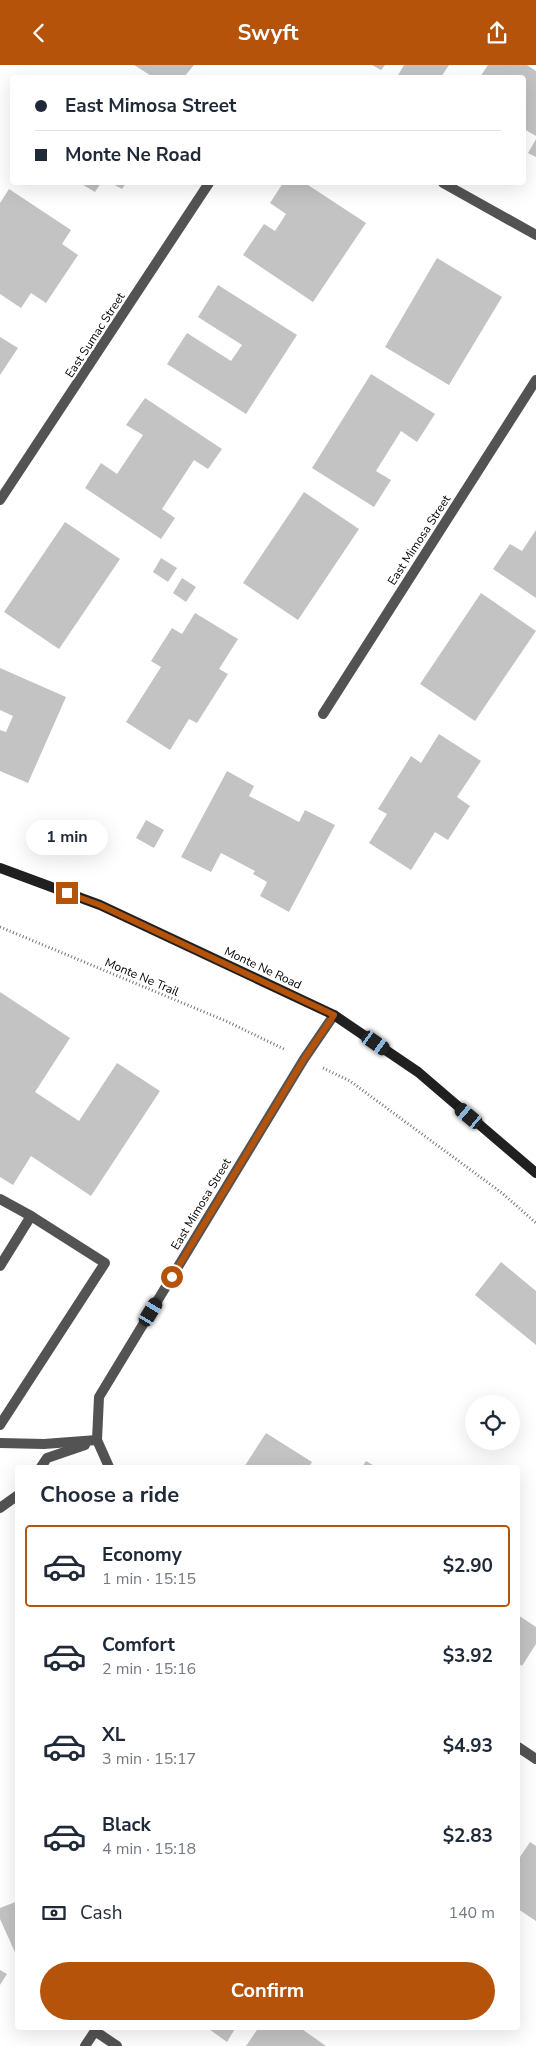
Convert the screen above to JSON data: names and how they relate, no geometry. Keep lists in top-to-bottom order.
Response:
{
  "streets": {
    "street": ["East Sumac Street", "East Mimosa Street", "Monte Ne Road"],
    "path": ["Monte Ne Trail"]
  },
  "crossings": [
    ["East Mimosa Street", "Monte Ne Road"]
  ],
  "page": {
    "header": "Swyft",
    "banner": ["East Mimosa Street", "Monte Ne Road"],
    "bubble": "1 min",
    "heading": "Choose a ride",
    "list": [
      {
        "name": "Economy",
        "note": "1 min · 15:15",
        "value": "$2.90"
      },
      {
        "name": "Comfort",
        "note": "2 min · 15:16",
        "value": "$3.92"
      },
      {
        "name": "XL",
        "note": "3 min · 15:17",
        "value": "$4.93"
      },
      {
        "name": "Black",
        "note": "4 min · 15:18",
        "value": "$2.83"
      }
    ],
    "pay": ["Cash", "140 m"],
    "buttons": "Confirm"
  }
}
